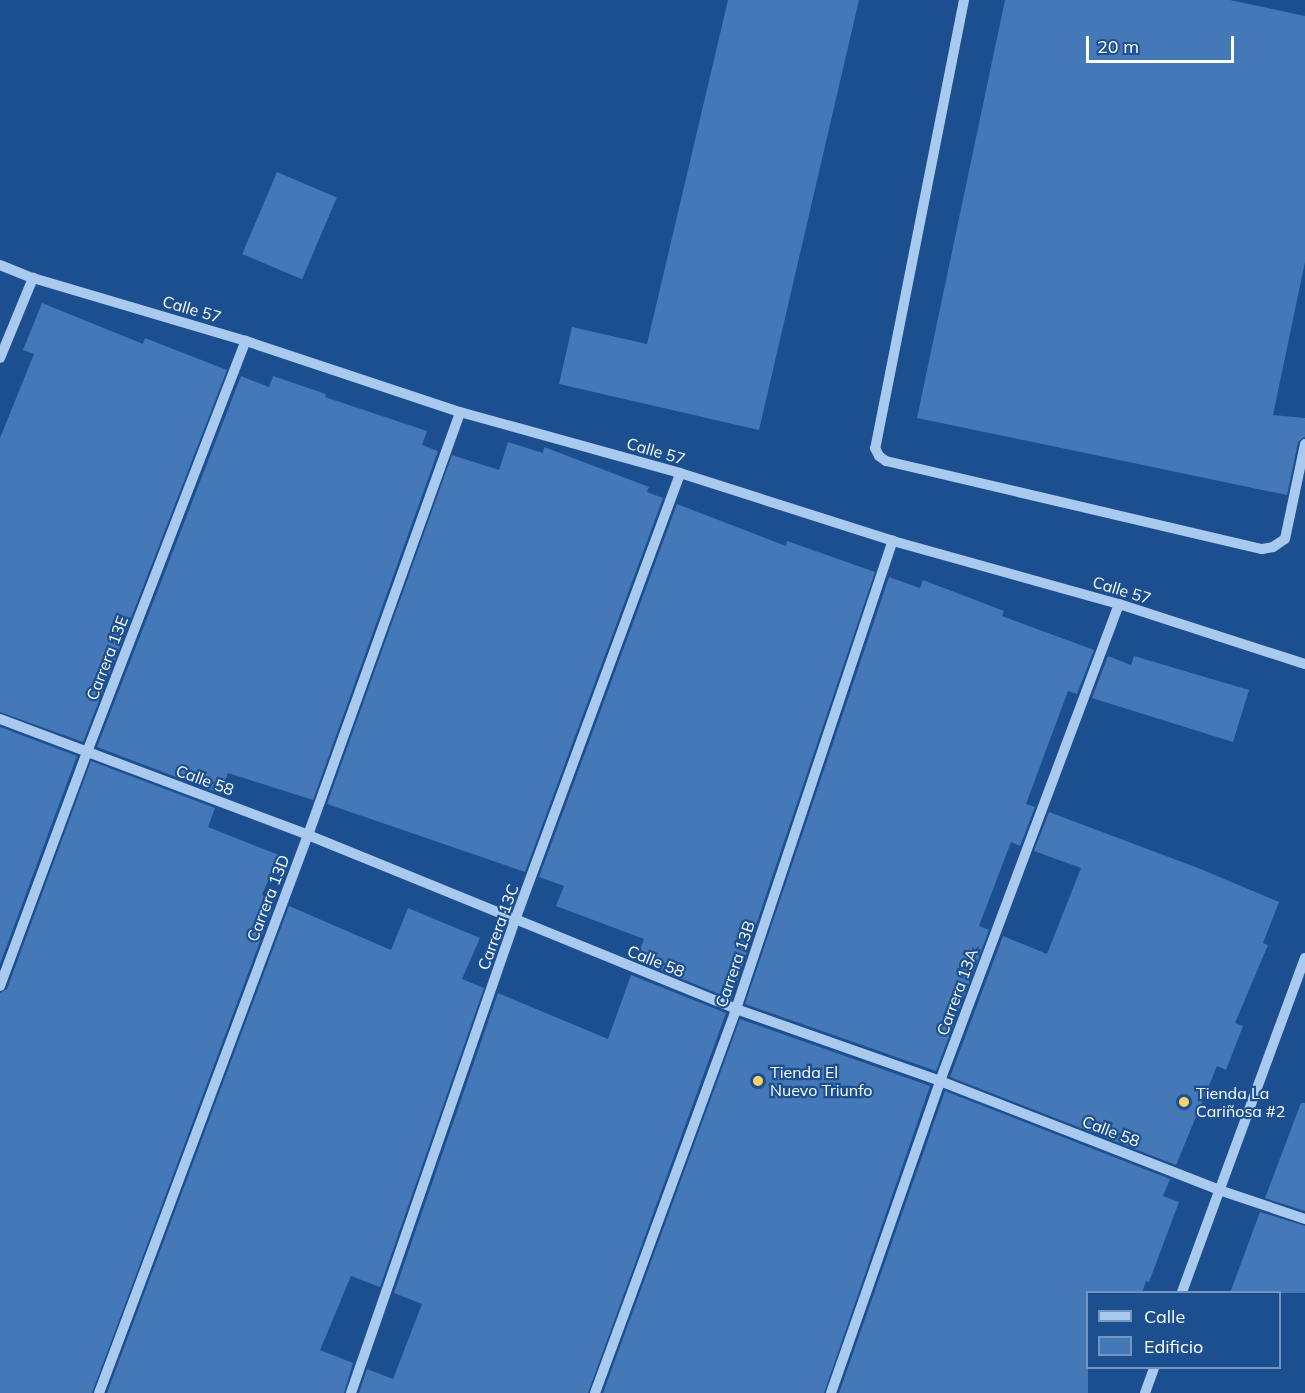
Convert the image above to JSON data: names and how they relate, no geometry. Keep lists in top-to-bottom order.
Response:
{
  "streets": {
    "street": [
      "Calle 57",
      "Carrera 13E",
      "Calle 58",
      "Carrera 13D",
      "Carrera 13C",
      "Carrera 13B",
      "Carrera 13A"
    ]
  },
  "crossings": [
    ["Calle 57", "Carrera 13E"],
    ["Calle 57", "Carrera 13D"],
    ["Calle 57", "Carrera 13C"],
    ["Calle 57", "Carrera 13B"],
    ["Calle 57", "Carrera 13A"],
    ["Carrera 13E", "Calle 58"],
    ["Calle 58", "Carrera 13D"],
    ["Calle 58", "Carrera 13C"],
    ["Calle 58", "Carrera 13B"],
    ["Calle 58", "Carrera 13A"]
  ],
  "places": ["Tienda El Nuevo Triunfo", "Tienda La Cariñosa #2"],
  "legend": ["Calle", "Edificio"],
  "scale_bar": "20 m"
}
